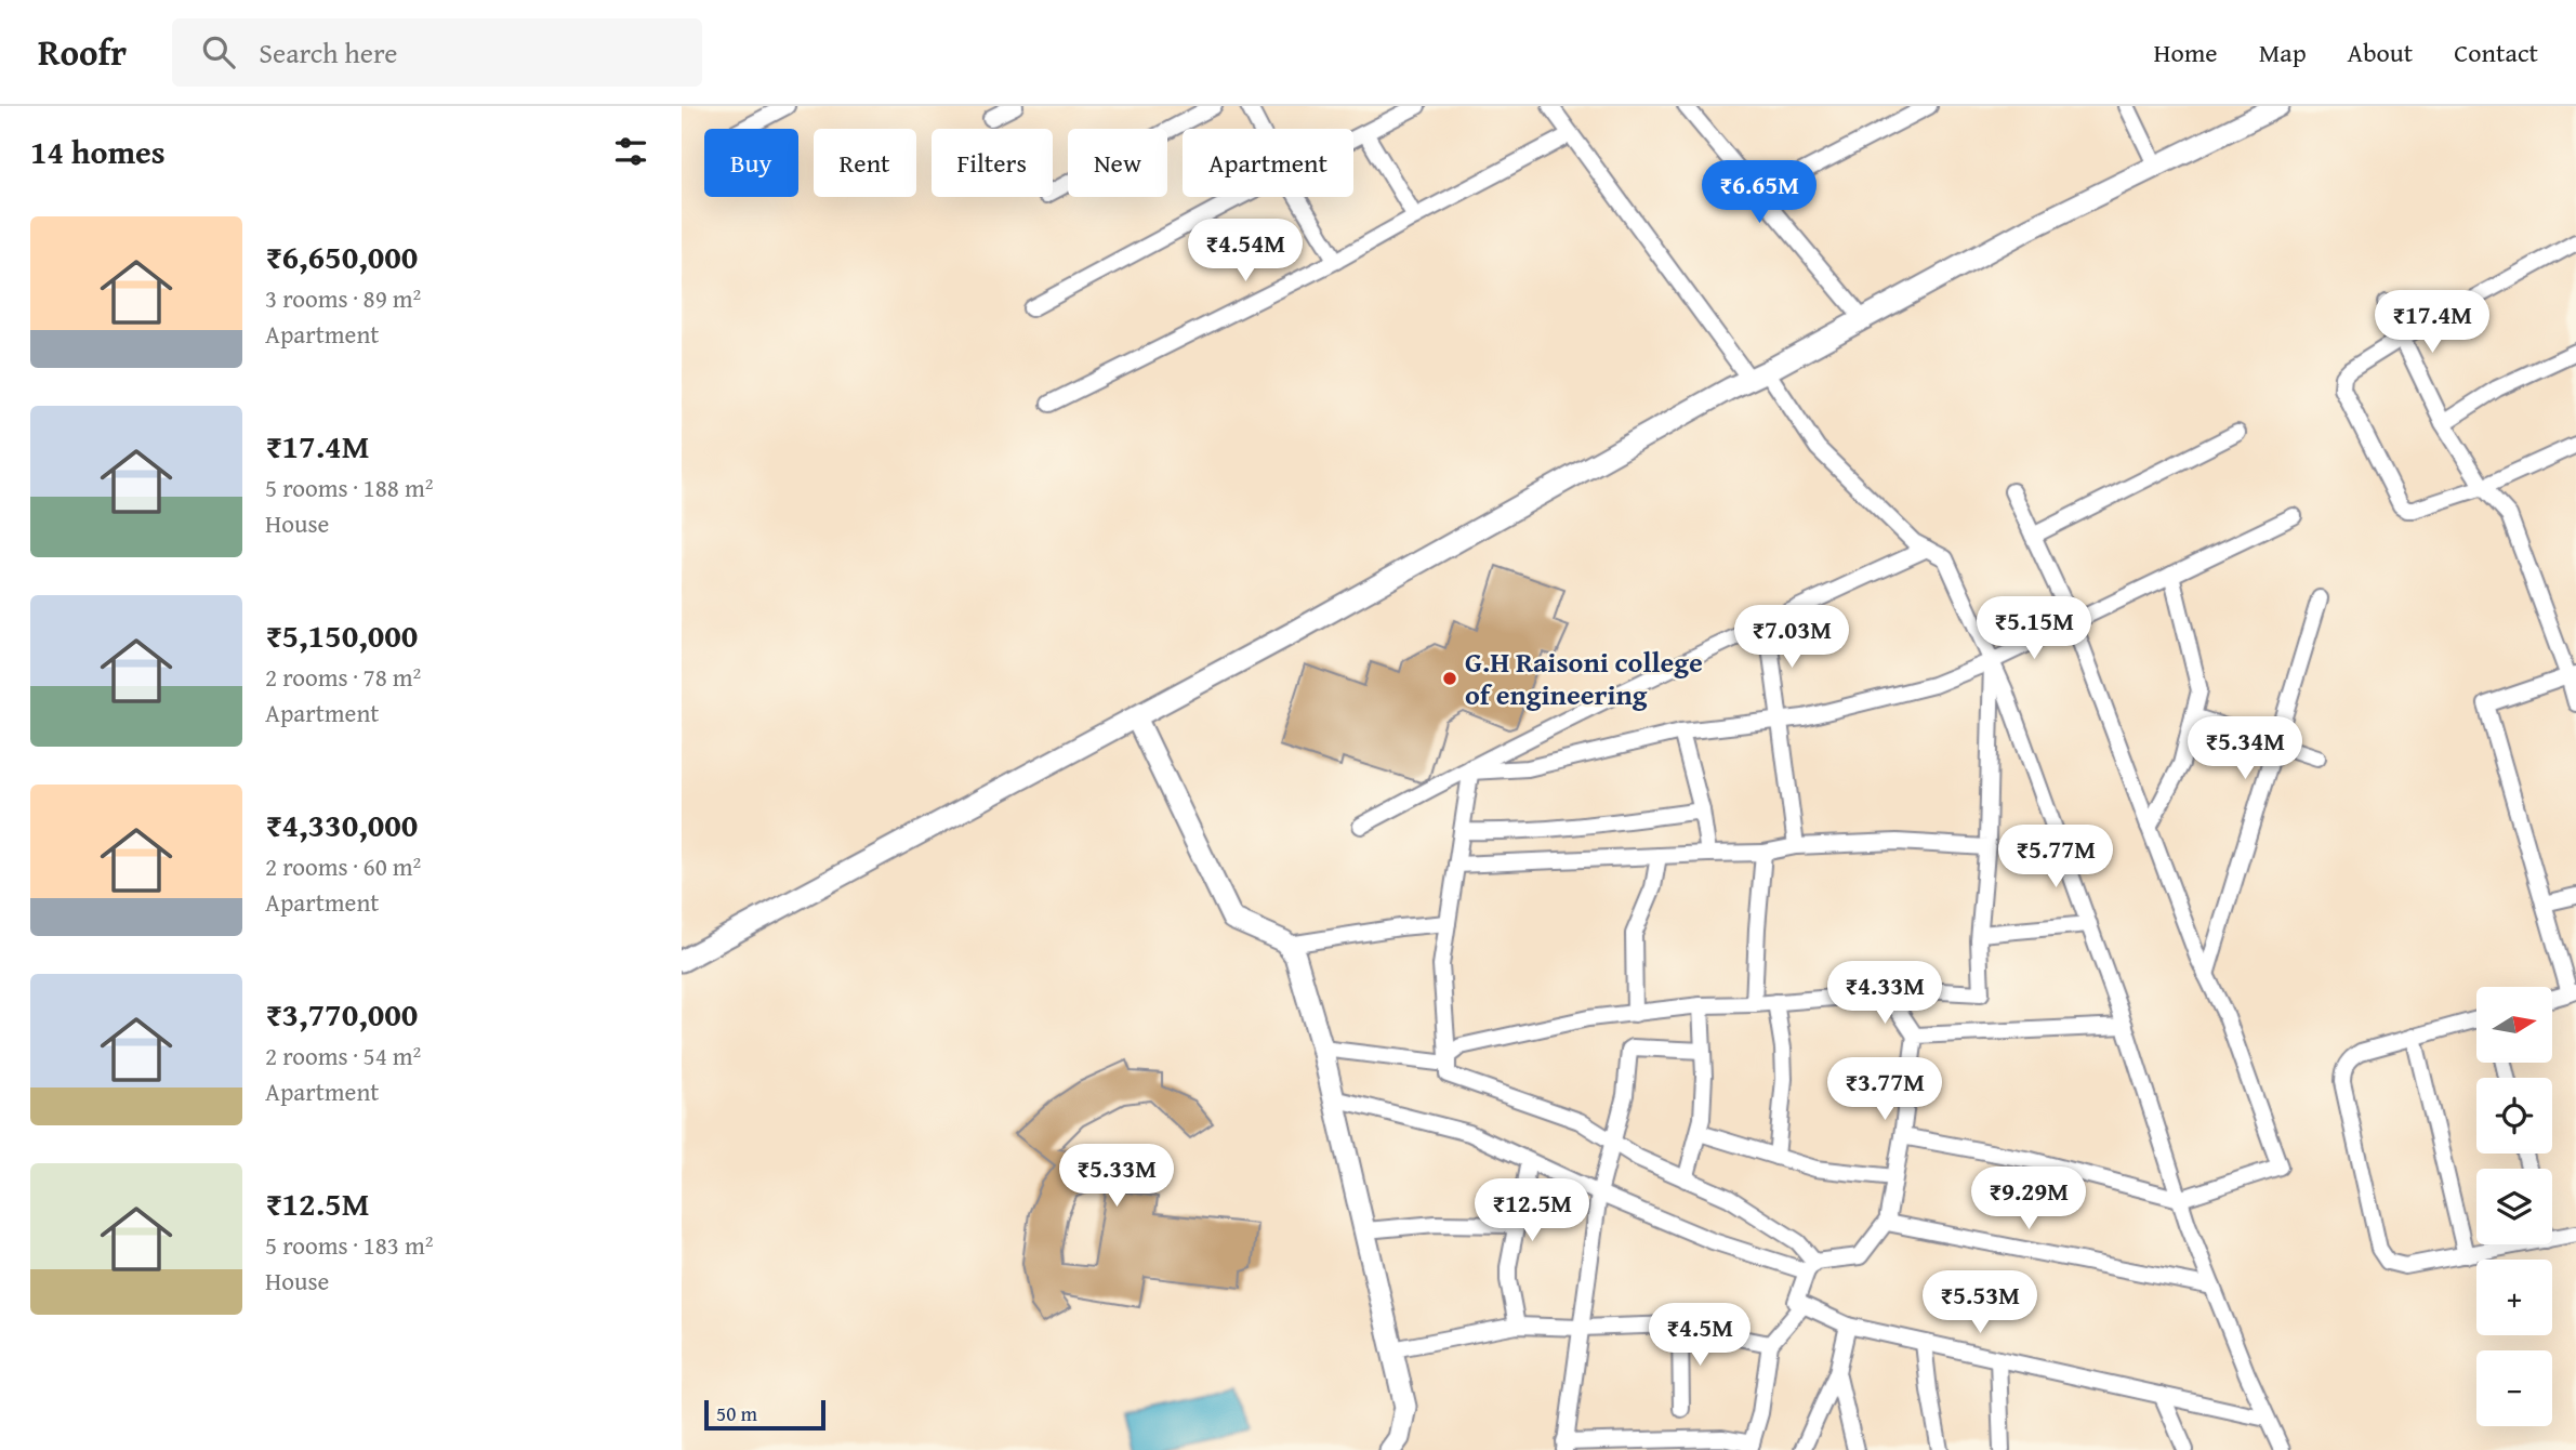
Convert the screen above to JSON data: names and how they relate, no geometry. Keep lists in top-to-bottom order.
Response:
{
  "places": ["G.H Raisoni college of engineering"],
  "scale_bar": "50 m",
  "north": "right",
  "page": {
    "header": "Roofr",
    "search": "Search here",
    "nav": [
      "Home",
      "Map",
      "About",
      "Contact"
    ],
    "heading": "14 homes",
    "chip": [
      "Buy",
      "Rent",
      "Filters",
      "New",
      "Apartment"
    ],
    "price": [
      "₹6.65M",
      "₹4.54M",
      "₹17.4M",
      "₹5.15M",
      "₹7.03M",
      "₹5.34M",
      "₹5.77M",
      "₹4.33M",
      "₹3.77M",
      "₹5.33M",
      "₹9.29M",
      "₹12.5M",
      "₹5.53M",
      "₹4.5M"
    ],
    "list": [
      {
        "name": "₹6,650,000",
        "note": "3 rooms · 89 m² · Apartment"
      },
      {
        "name": "₹17.4M",
        "note": "5 rooms · 188 m² · House"
      },
      {
        "name": "₹5,150,000",
        "note": "2 rooms · 78 m² · Apartment"
      },
      {
        "name": "₹4,330,000",
        "note": "2 rooms · 60 m² · Apartment"
      },
      {
        "name": "₹3,770,000",
        "note": "2 rooms · 54 m² · Apartment"
      },
      {
        "name": "₹12.5M",
        "note": "5 rooms · 183 m² · House"
      }
    ],
    "map_buttons": ["+", "−"],
    "scale": "50 m"
  }
}
